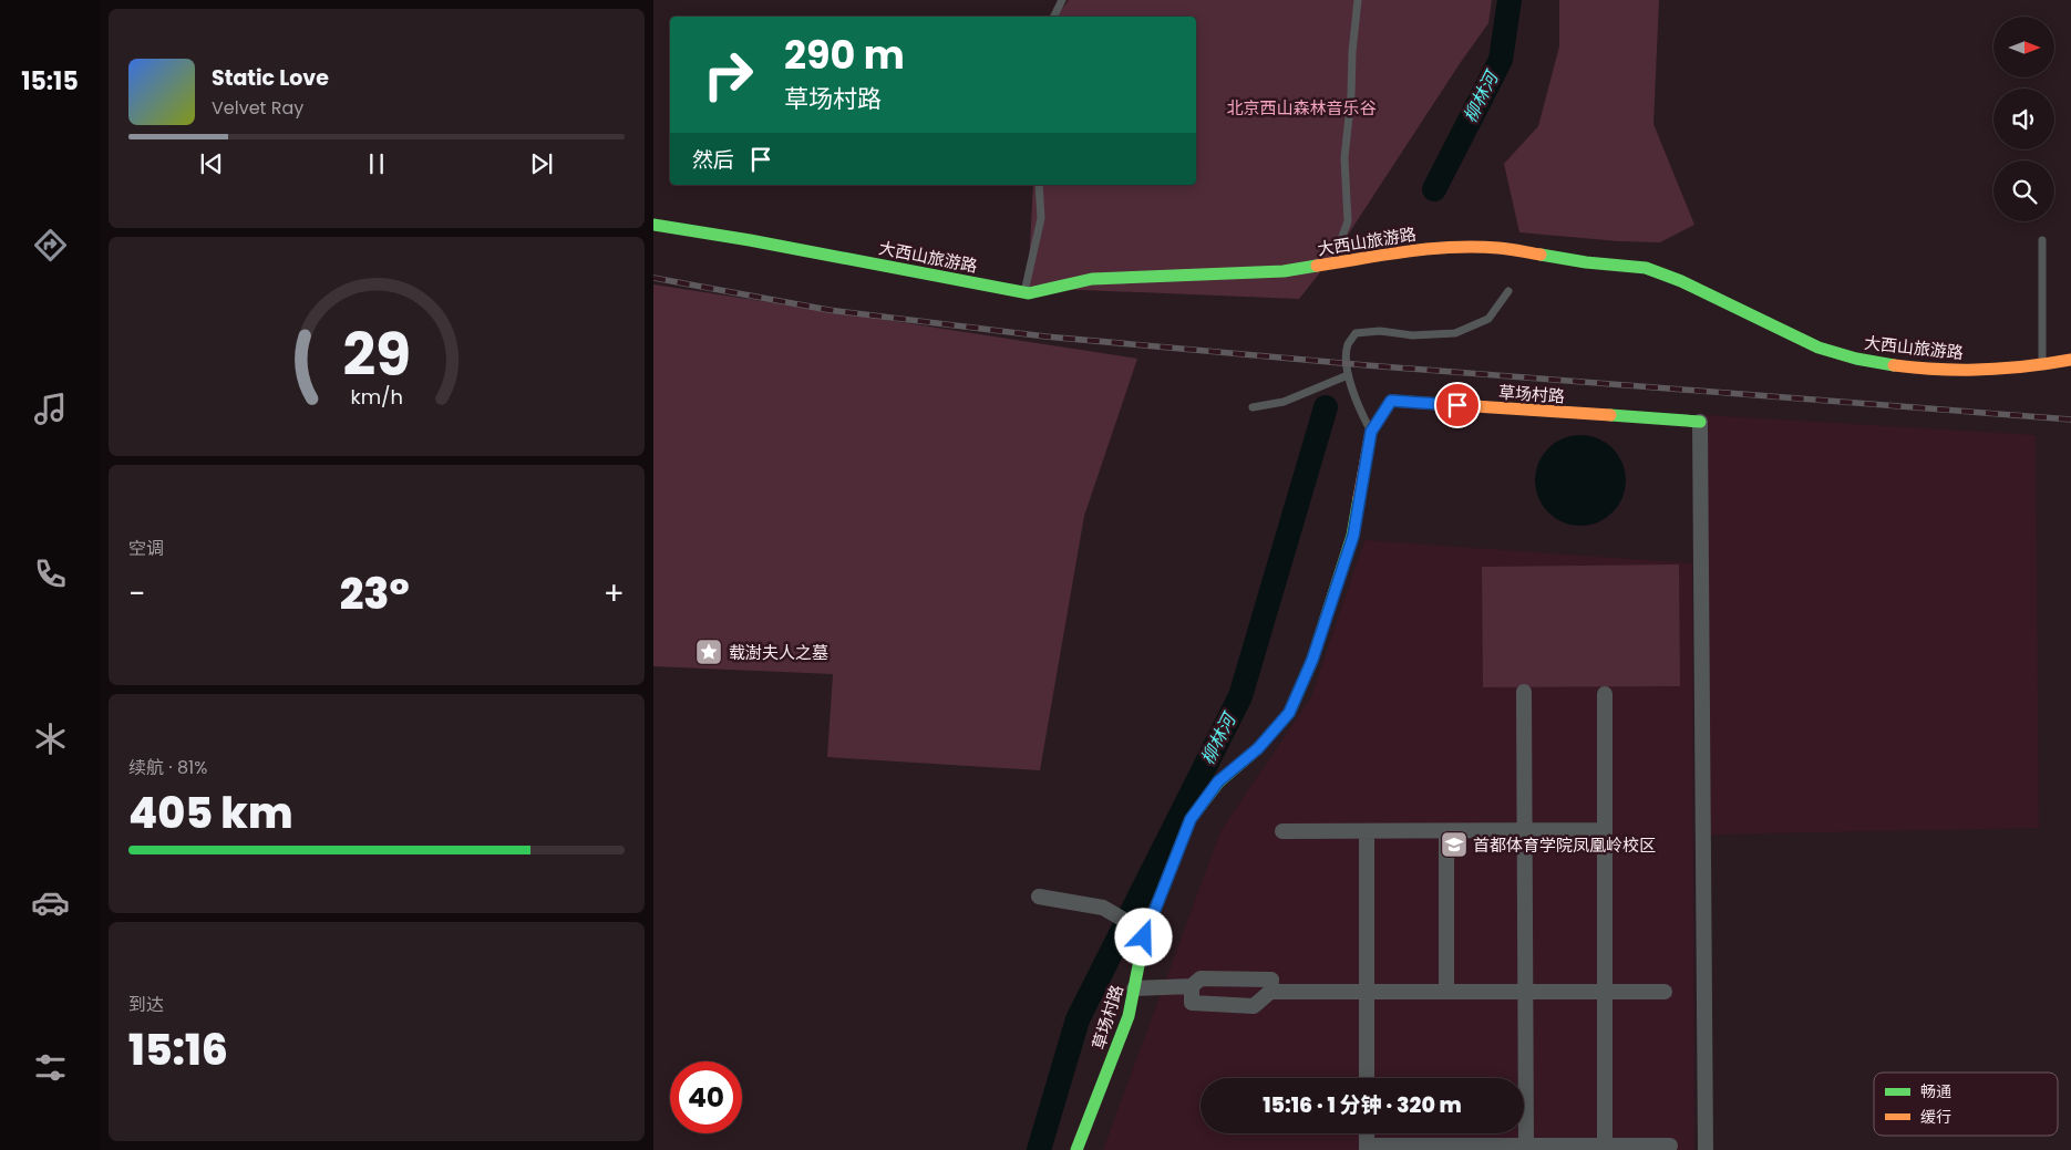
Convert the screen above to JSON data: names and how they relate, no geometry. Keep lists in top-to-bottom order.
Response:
{
  "streets": {
    "street": ["大西山旅游路", "草场村路"]
  },
  "water": ["柳林河"],
  "parks": ["北京西山森林音乐谷"],
  "places": {
    "place": ["载澍夫人之墓"],
    "school or university": ["首都体育学院凤凰岭校区"]
  },
  "legend": ["畅通", "缓行"],
  "north": "right",
  "page": {
    "tabs": "15:15",
    "turn": ["290 m", "草场村路"],
    "song": ["Static Love", "Velvet Ray"],
    "then": "然后",
    "tile": [
      "空调",
      ["续航 · 81%", "405 km"],
      ["到达", "15:16"]
    ],
    "heat": ["−", "23°", "+"],
    "limit": "40",
    "trip": "15:16 · 1 分钟 · 320 m",
    "gauge": ["29", "km/h"]
  }
}
